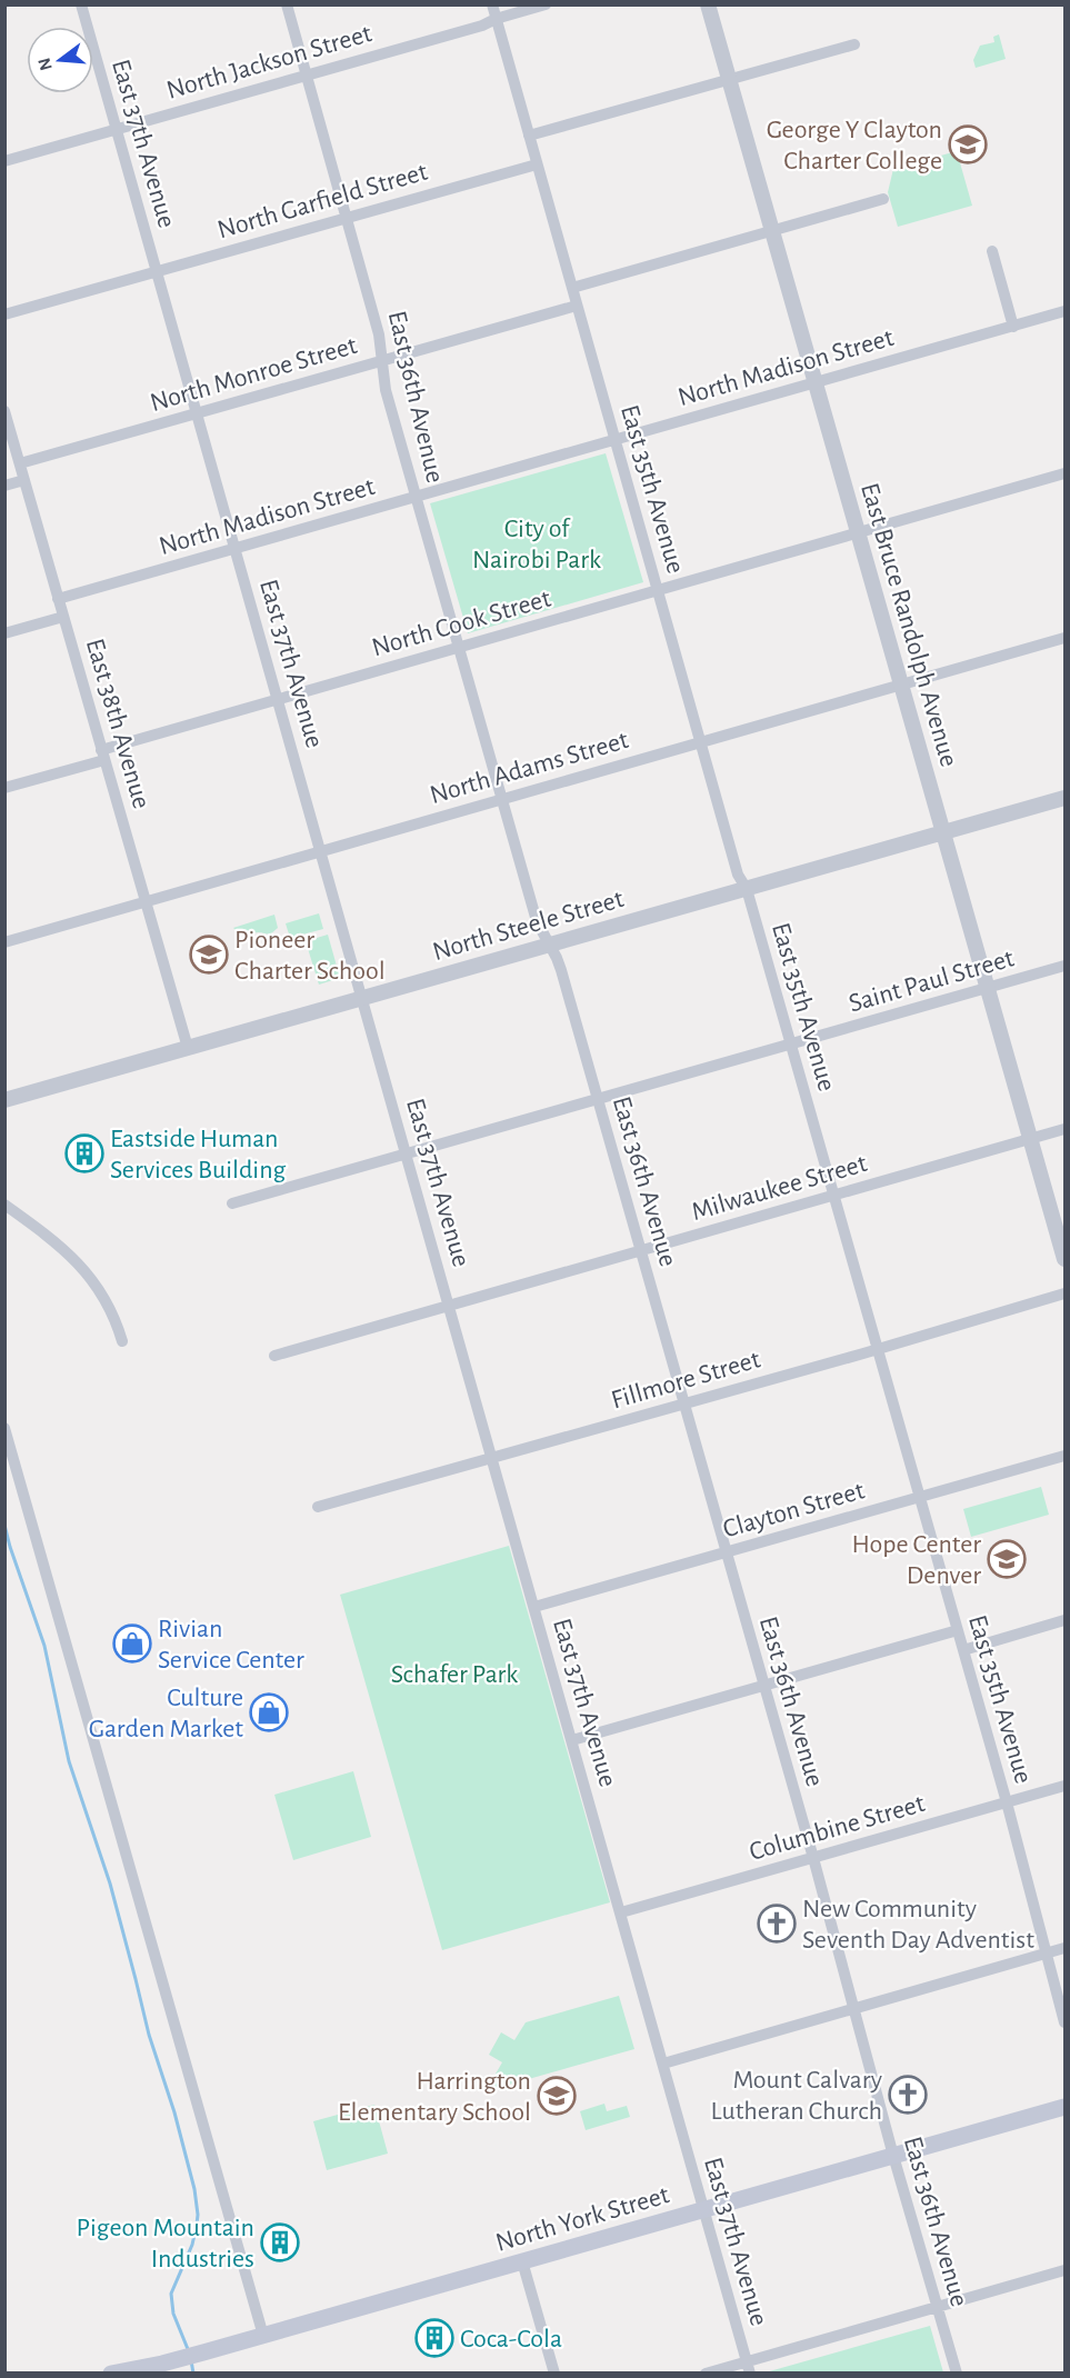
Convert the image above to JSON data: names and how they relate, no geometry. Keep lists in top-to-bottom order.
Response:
{
  "streets": {
    "main road": ["North York Street"],
    "street": [
      "North Jackson Street",
      "East 37th Avenue",
      "North Garfield Street",
      "North Madison Street",
      "North Monroe Street",
      "East 36th Avenue",
      "East 35th Avenue",
      "North Cook Street",
      "East Bruce Randolph Avenue",
      "East 38th Avenue",
      "North Adams Street",
      "North Steele Street",
      "Saint Paul Street",
      "Milwaukee Street",
      "Fillmore Street",
      "Clayton Street",
      "Columbine Street"
    ]
  },
  "crossings": [
    ["North Jackson Street", "East 37th Avenue"],
    ["North Jackson Street", "East 36th Avenue"],
    ["North Jackson Street", "East 35th Avenue"],
    ["East 37th Avenue", "North Garfield Street"],
    ["East 37th Avenue", "North Madison Street"],
    ["East 37th Avenue", "North Monroe Street"],
    ["East 37th Avenue", "North Cook Street"],
    ["East 37th Avenue", "North Adams Street"],
    ["East 37th Avenue", "North Steele Street"],
    ["East 37th Avenue", "Saint Paul Street"],
    ["East 37th Avenue", "Milwaukee Street"],
    ["East 37th Avenue", "Fillmore Street"],
    ["East 37th Avenue", "Clayton Street"],
    ["East 37th Avenue", "Columbine Street"],
    ["East 37th Avenue", "North York Street"],
    ["North Garfield Street", "East 36th Avenue"],
    ["North Garfield Street", "East 35th Avenue"],
    ["North Madison Street", "East 36th Avenue"],
    ["North Madison Street", "East 35th Avenue"],
    ["North Madison Street", "East Bruce Randolph Avenue"],
    ["North Madison Street", "East 38th Avenue"],
    ["North Monroe Street", "East 36th Avenue"],
    ["North Monroe Street", "East 35th Avenue"],
    ["North Monroe Street", "East 38th Avenue"],
    ["East 36th Avenue", "North Cook Street"],
    ["East 36th Avenue", "North Adams Street"],
    ["East 36th Avenue", "North Steele Street"],
    ["East 36th Avenue", "Saint Paul Street"],
    ["East 36th Avenue", "Milwaukee Street"],
    ["East 36th Avenue", "Fillmore Street"],
    ["East 36th Avenue", "Clayton Street"],
    ["East 36th Avenue", "Columbine Street"],
    ["East 36th Avenue", "North York Street"],
    ["East 35th Avenue", "North Cook Street"],
    ["East 35th Avenue", "North Adams Street"],
    ["East 35th Avenue", "North Steele Street"],
    ["East 35th Avenue", "Saint Paul Street"],
    ["East 35th Avenue", "Milwaukee Street"],
    ["East 35th Avenue", "Fillmore Street"],
    ["East 35th Avenue", "Clayton Street"],
    ["East 35th Avenue", "Columbine Street"],
    ["North Cook Street", "East Bruce Randolph Avenue"],
    ["North Cook Street", "East 38th Avenue"],
    ["East Bruce Randolph Avenue", "North Adams Street"],
    ["East Bruce Randolph Avenue", "North Steele Street"],
    ["East Bruce Randolph Avenue", "Saint Paul Street"],
    ["East Bruce Randolph Avenue", "Milwaukee Street"],
    ["East 38th Avenue", "North Adams Street"],
    ["East 38th Avenue", "North Steele Street"]
  ],
  "parks": ["City of Nairobi Park", "Schafer Park"],
  "places": {
    "school or university": [
      "George Y Clayton Charter College",
      "Pioneer Charter School",
      "Hope Center Denver",
      "Harrington Elementary School"
    ],
    "building": ["Eastside Human Services Building", "Pigeon Mountain Industries", "Coca-Cola"],
    "shop": ["Rivian Service Center", "Culture Garden Market"],
    "church": ["New Community Seventh Day Adventist", "Mount Calvary Lutheran Church"]
  },
  "north": "left"
}
